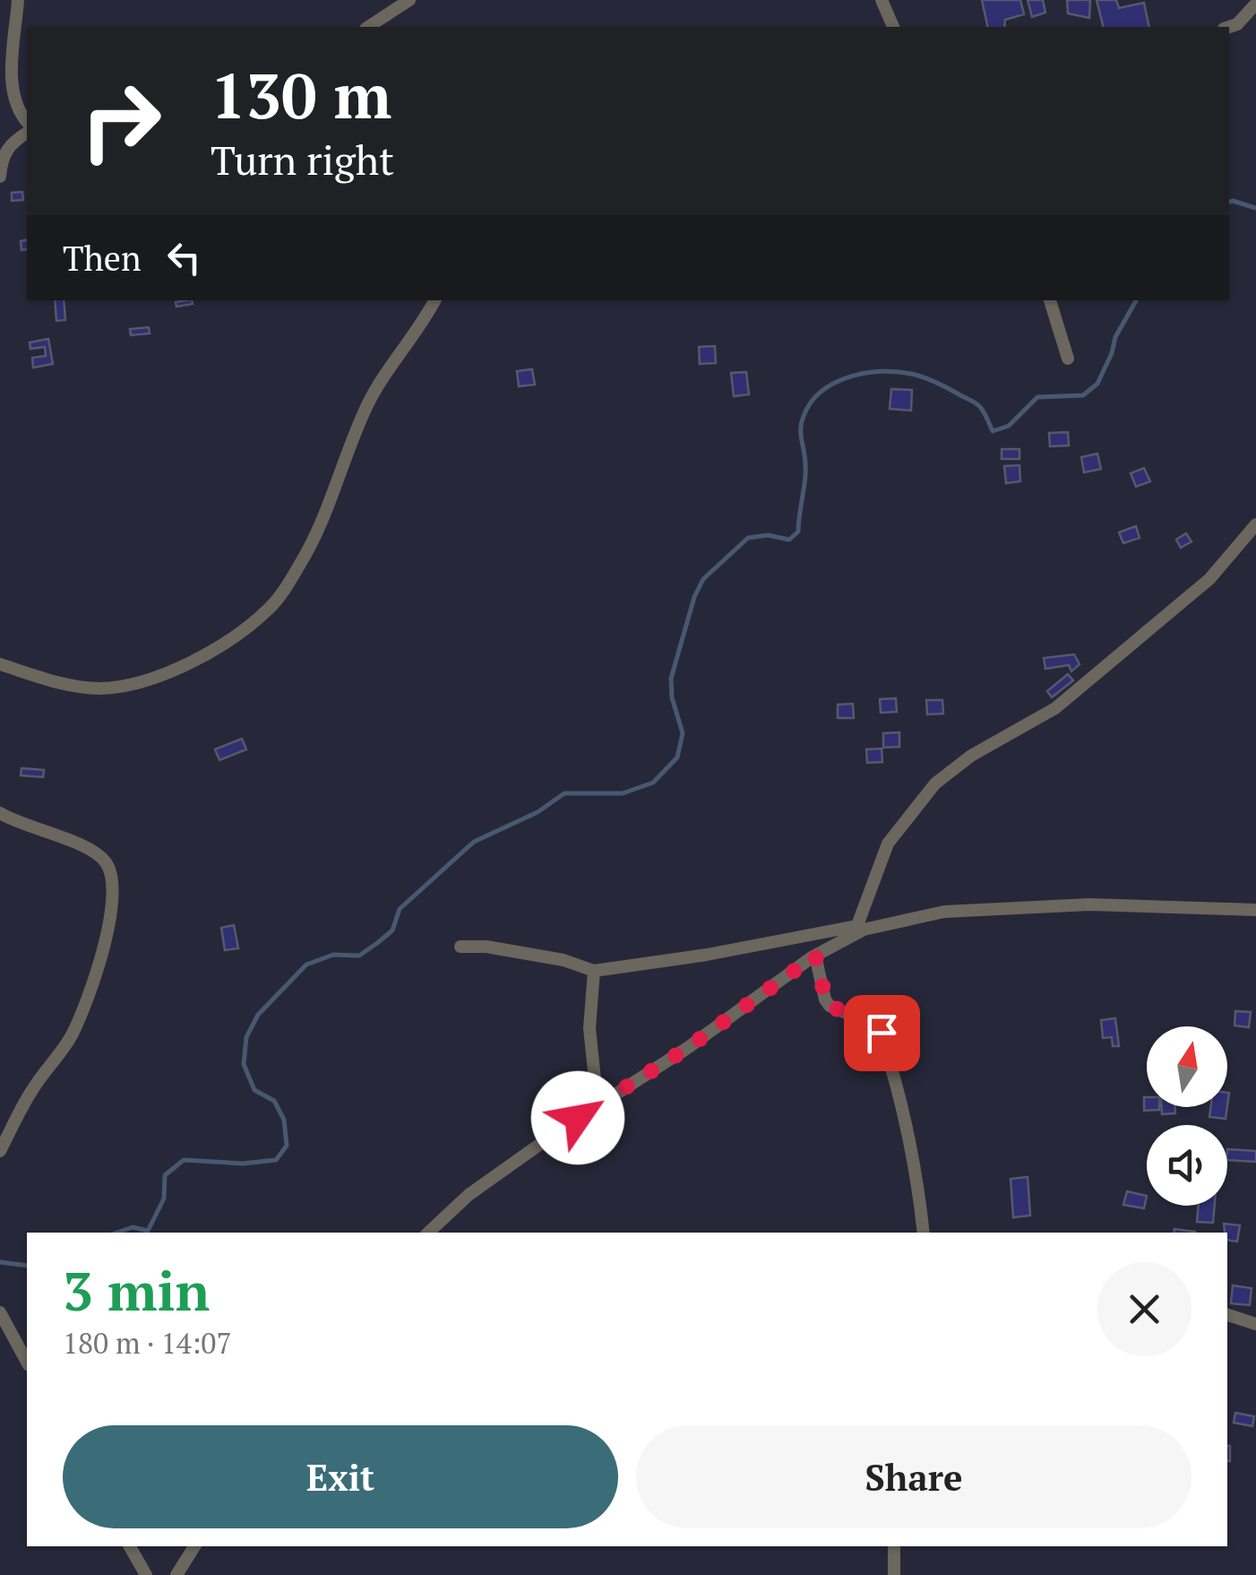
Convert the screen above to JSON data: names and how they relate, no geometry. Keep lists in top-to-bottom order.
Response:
{
  "north": "top",
  "page": {
    "turn": ["130 m", "Turn right"],
    "then": "Then",
    "heading": ["3 min", "180 m · 14:07"],
    "buttons": ["Exit", "Share"]
  }
}
